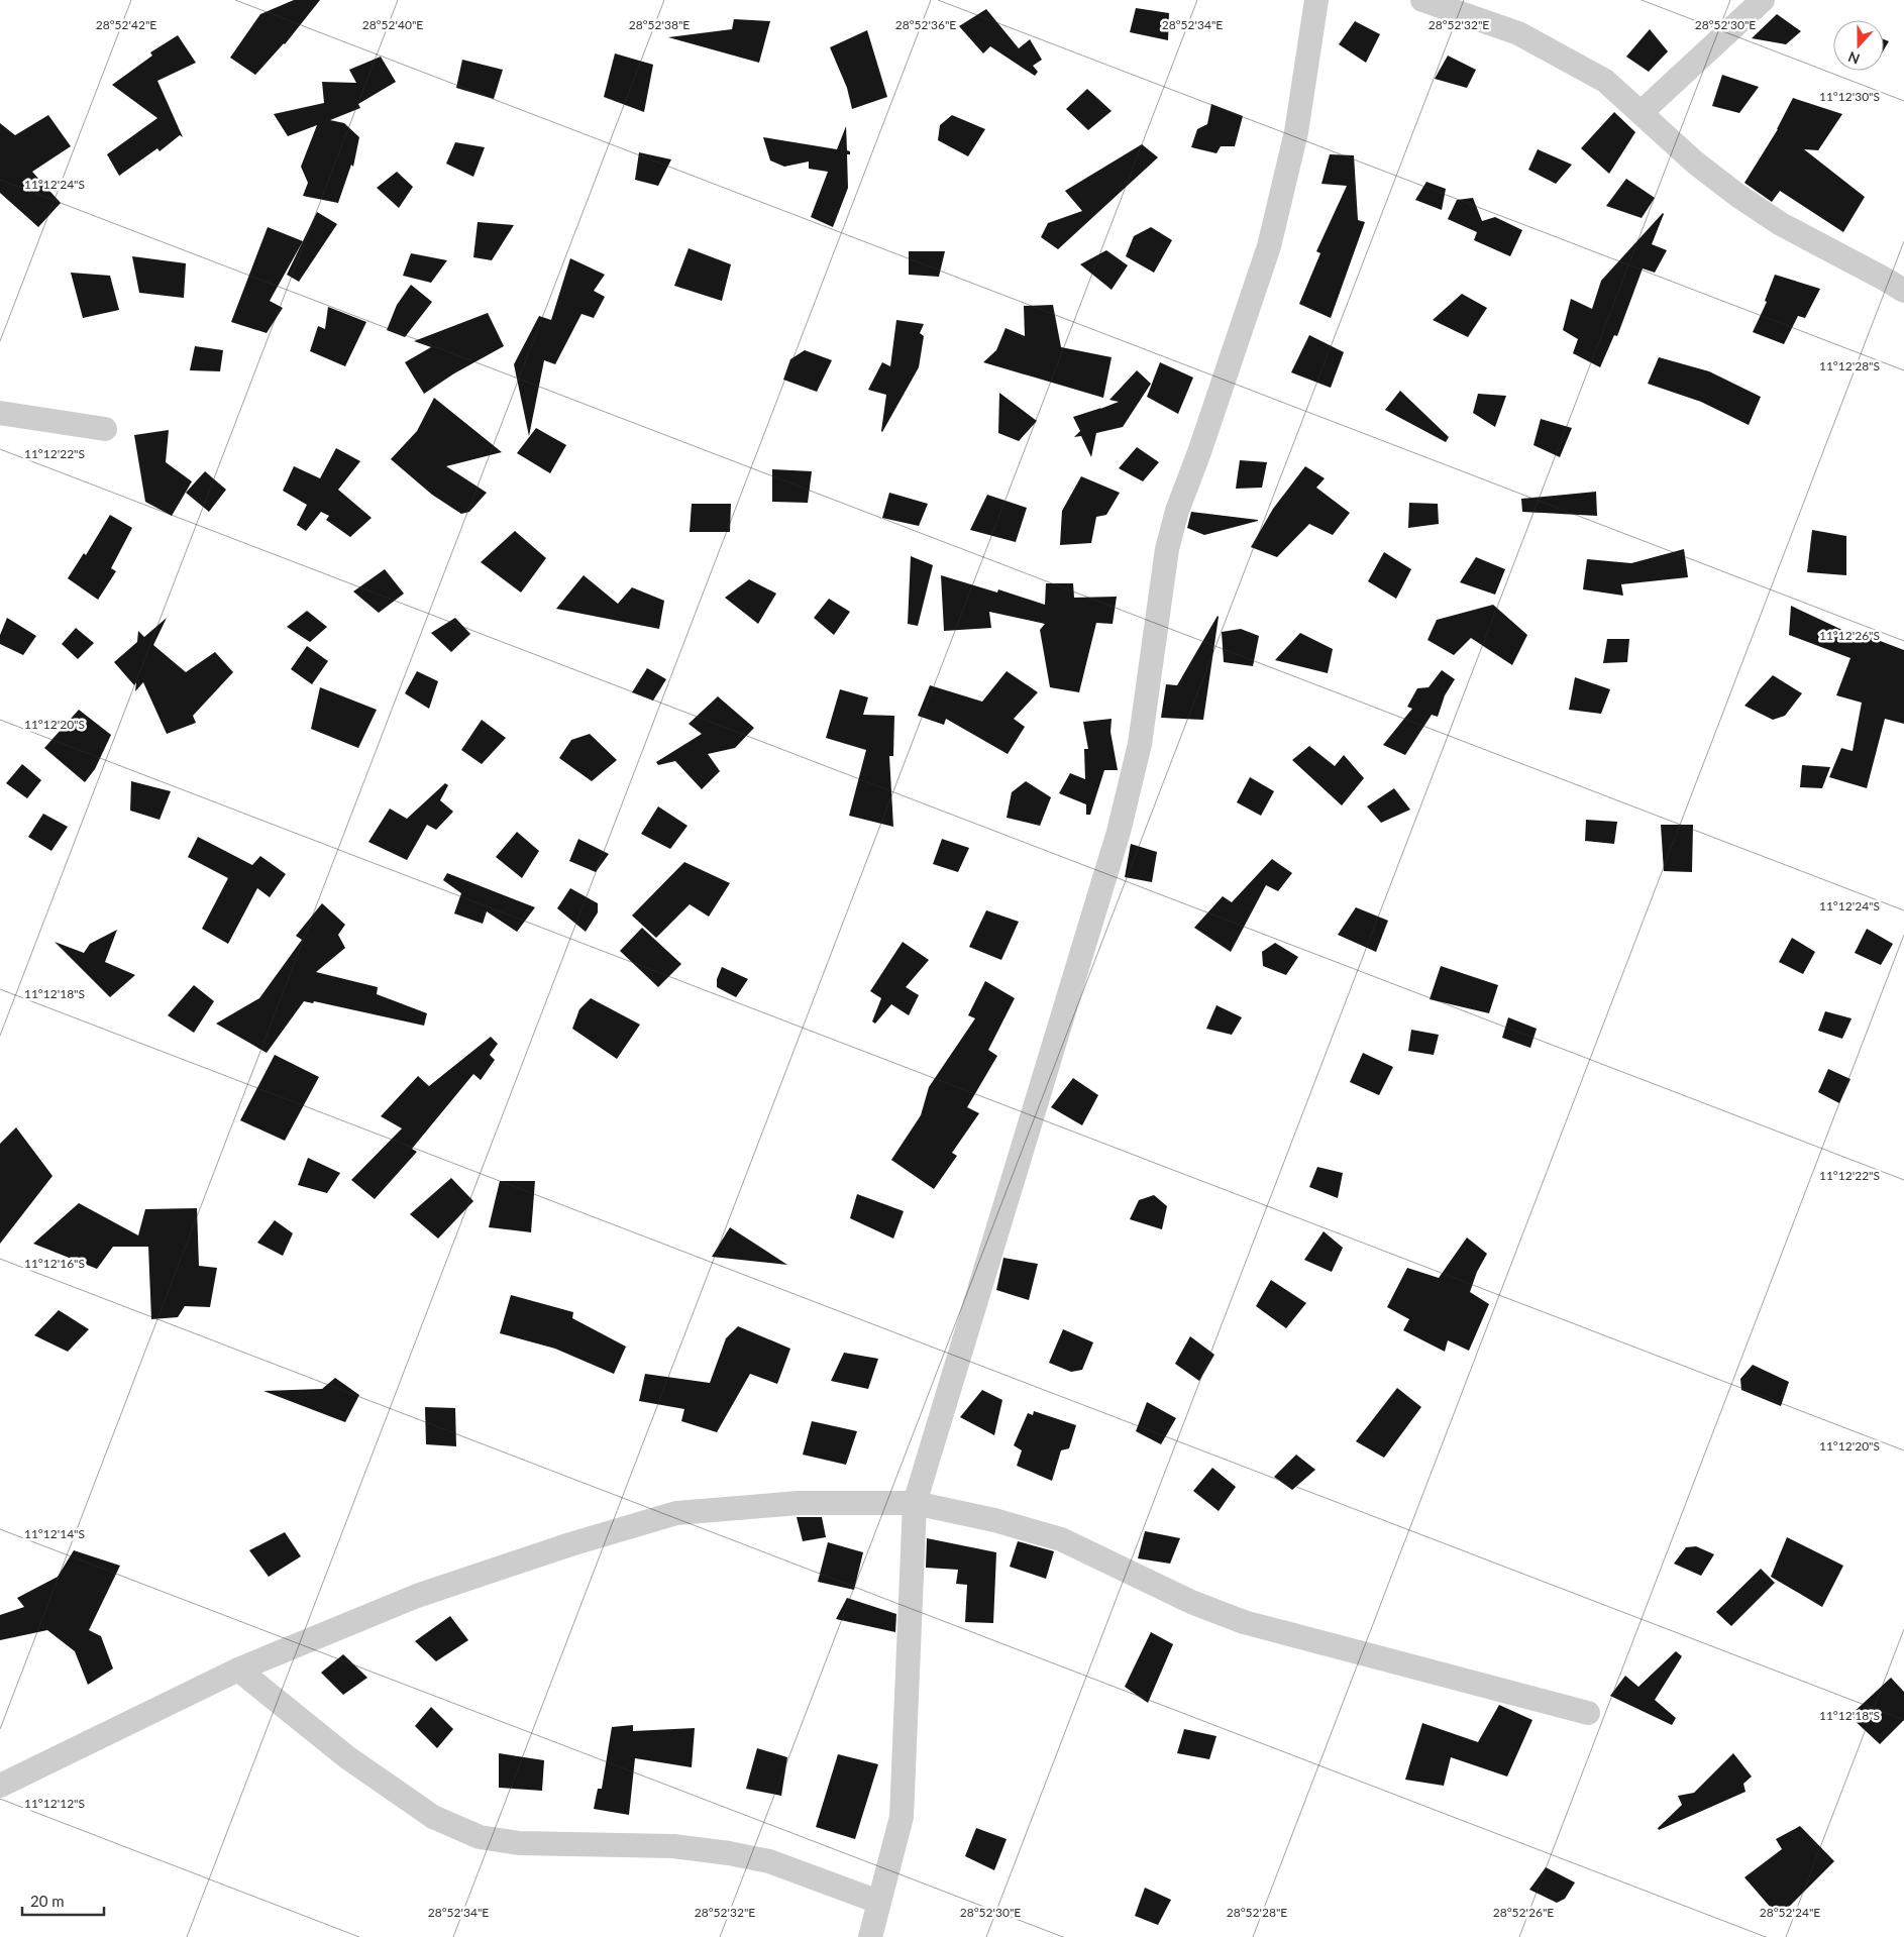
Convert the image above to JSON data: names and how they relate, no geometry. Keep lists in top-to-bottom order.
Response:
{
  "scale_bar": "20 m",
  "north": "bottom",
  "coordinates": [
    "28°52'38\"E",
    "28°52'42\"E",
    "28°52'40\"E",
    "28°52'36\"E",
    "28°52'34\"E",
    "28°52'32\"E",
    "28°52'30\"E",
    "11°12'30\"S",
    "11°12'24\"S",
    "11°12'28\"S",
    "11°12'22\"S",
    "11°12'26\"S",
    "11°12'20\"S",
    "11°12'18\"S",
    "11°12'16\"S",
    "11°12'14\"S",
    "11°12'12\"S",
    "28°52'28\"E",
    "28°52'26\"E",
    "28°52'24\"E"
  ]
}
